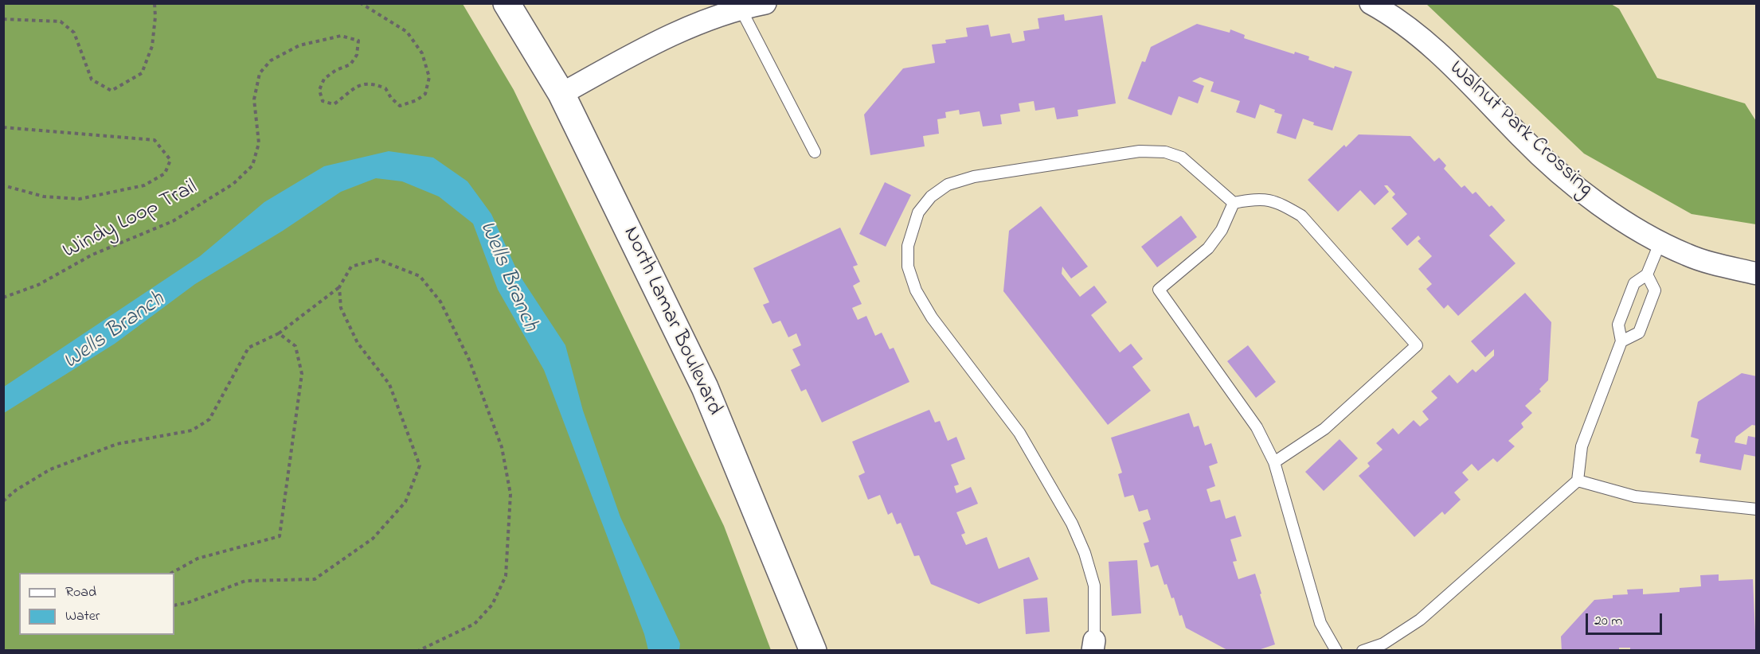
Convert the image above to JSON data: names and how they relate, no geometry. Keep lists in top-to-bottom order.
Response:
{
  "streets": {
    "main road": ["North Lamar Boulevard"],
    "street": ["Walnut Park Crossing"],
    "path": ["Windy Loop Trail"]
  },
  "water": ["Wells Branch"],
  "legend": ["Road", "Water"],
  "scale_bar": "20 m"
}
